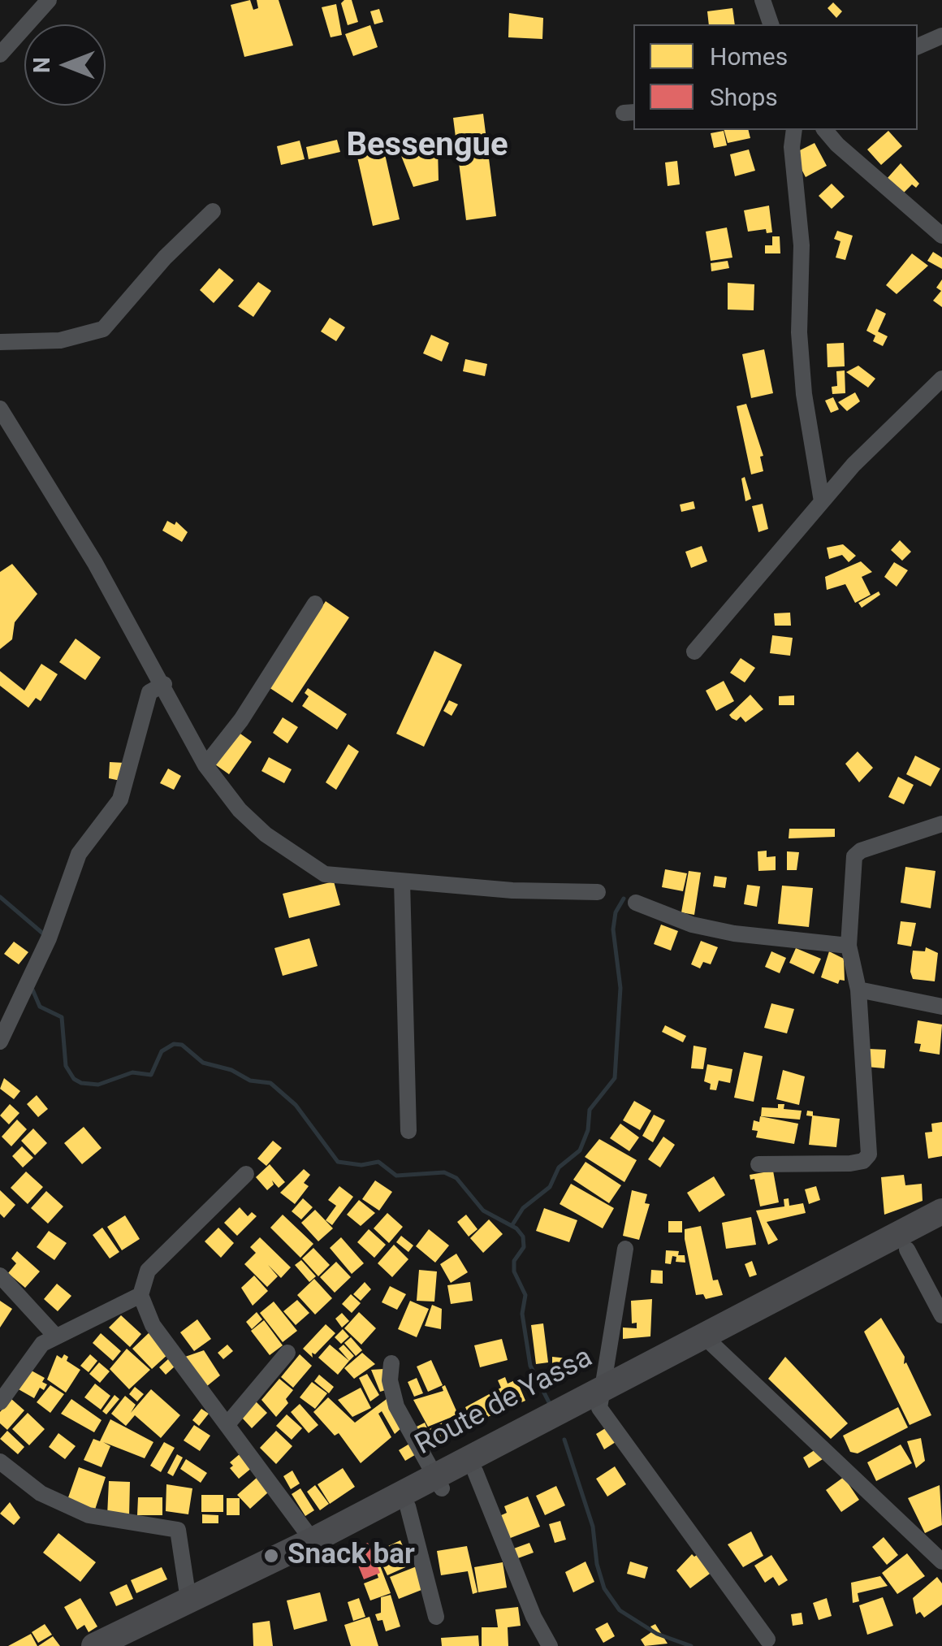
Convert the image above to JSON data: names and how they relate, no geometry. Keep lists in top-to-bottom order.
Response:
{
  "streets": {
    "main road": ["Route de Yassa"]
  },
  "districts": ["Bessengue"],
  "places": ["Snack bar"],
  "legend": ["Homes", "Shops"],
  "north": "left"
}
